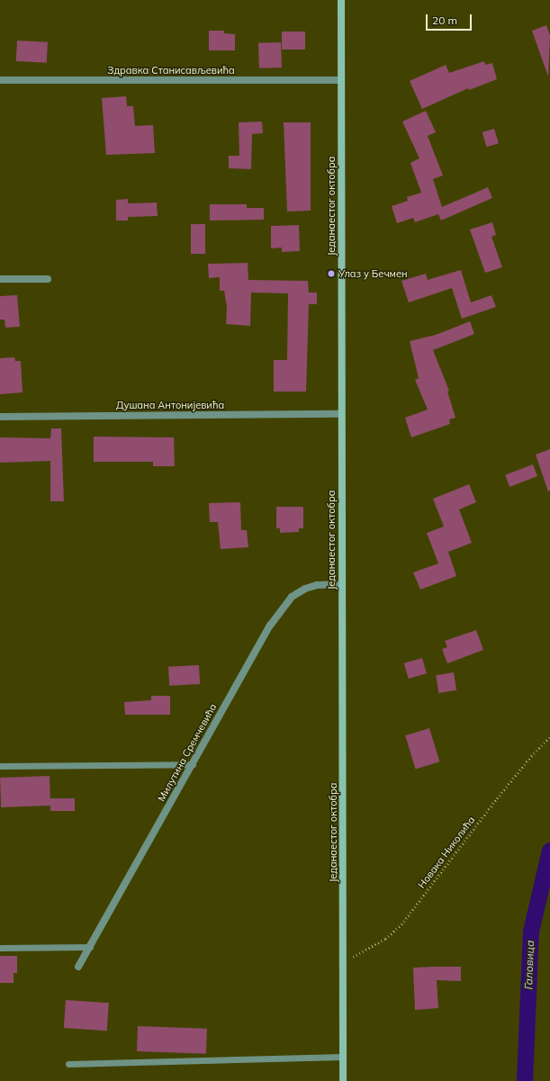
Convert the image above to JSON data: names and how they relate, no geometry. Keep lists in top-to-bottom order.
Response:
{
  "streets": {
    "main road": ["Једанаестог октобра"],
    "street": ["Здравка Станисављевића", "Душана Антонијевића", "Милутина Сремчевића"],
    "path": ["Новака Николића"]
  },
  "crossings": [
    ["Здравка Станисављевића", "Једанаестог октобра"],
    ["Једанаестог октобра", "Душана Антонијевића"],
    ["Једанаестог октобра", "Милутина Сремчевића"],
    ["Једанаестог октобра", "Новака Николића"]
  ],
  "water": ["Галовица"],
  "places": ["Улаз у Бечмен"],
  "scale_bar": "20 m"
}
